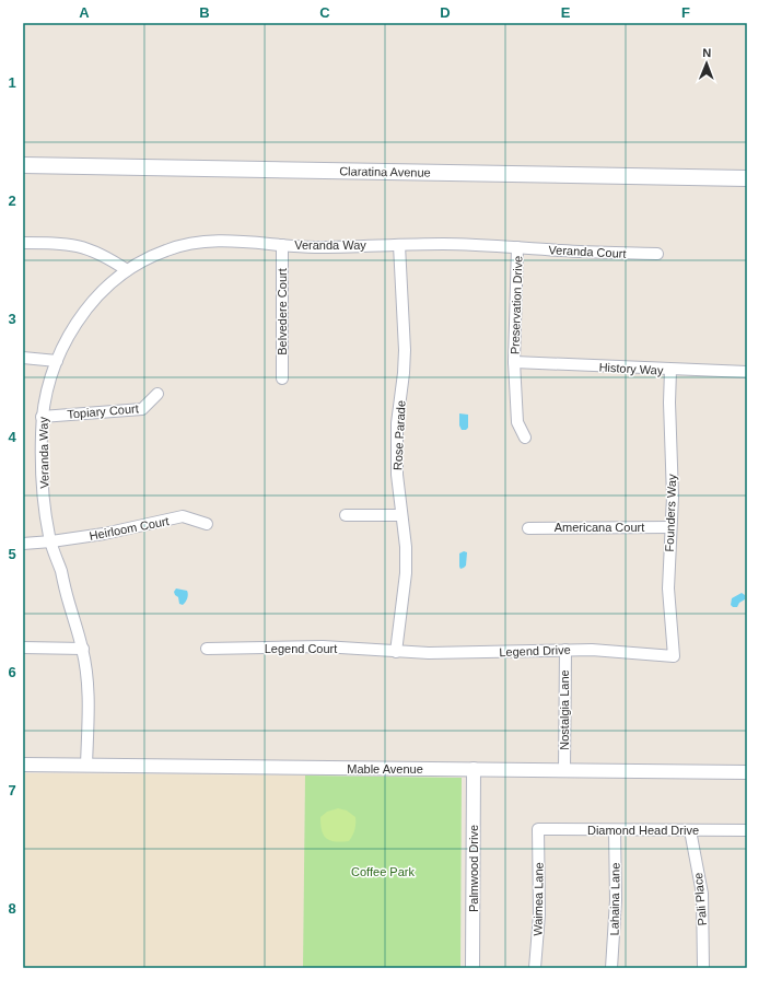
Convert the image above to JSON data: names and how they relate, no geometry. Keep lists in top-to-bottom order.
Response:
{
  "streets": {
    "main road": ["Claratina Avenue"],
    "street": [
      "Veranda Way",
      "Veranda Court",
      "Preservation Drive",
      "Belvedere Court",
      "History Way",
      "Topiary Court",
      "Rose Parade",
      "Founders Way",
      "Americana Court",
      "Heirloom Court",
      "Legend Court",
      "Legend Drive",
      "Nostalgia Lane",
      "Mable Avenue",
      "Diamond Head Drive",
      "Palmwood Drive",
      "Waimea Lane",
      "Lahaina Lane",
      "Pali Place"
    ]
  },
  "crossings": [
    ["Veranda Way", "Veranda Court"],
    ["Veranda Way", "Preservation Drive"],
    ["Veranda Way", "Belvedere Court"],
    ["Veranda Way", "Topiary Court"],
    ["Veranda Way", "Rose Parade"],
    ["Veranda Way", "Heirloom Court"],
    ["Veranda Way", "Mable Avenue"],
    ["Veranda Court", "Preservation Drive"],
    ["Preservation Drive", "History Way"],
    ["History Way", "Founders Way"],
    ["Rose Parade", "Legend Court"],
    ["Rose Parade", "Legend Drive"],
    ["Founders Way", "Americana Court"],
    ["Founders Way", "Legend Drive"],
    ["Legend Court", "Legend Drive"],
    ["Legend Drive", "Nostalgia Lane"],
    ["Nostalgia Lane", "Mable Avenue"],
    ["Mable Avenue", "Palmwood Drive"],
    ["Diamond Head Drive", "Waimea Lane"],
    ["Diamond Head Drive", "Lahaina Lane"],
    ["Diamond Head Drive", "Pali Place"]
  ],
  "parks": ["Coffee Park"],
  "north": "top",
  "grid": {
    "columns": [
      "A",
      "B",
      "C",
      "D",
      "E",
      "F"
    ],
    "rows": [
      "1",
      "2",
      "3",
      "4",
      "5",
      "6",
      "7",
      "8"
    ]
  }
}
